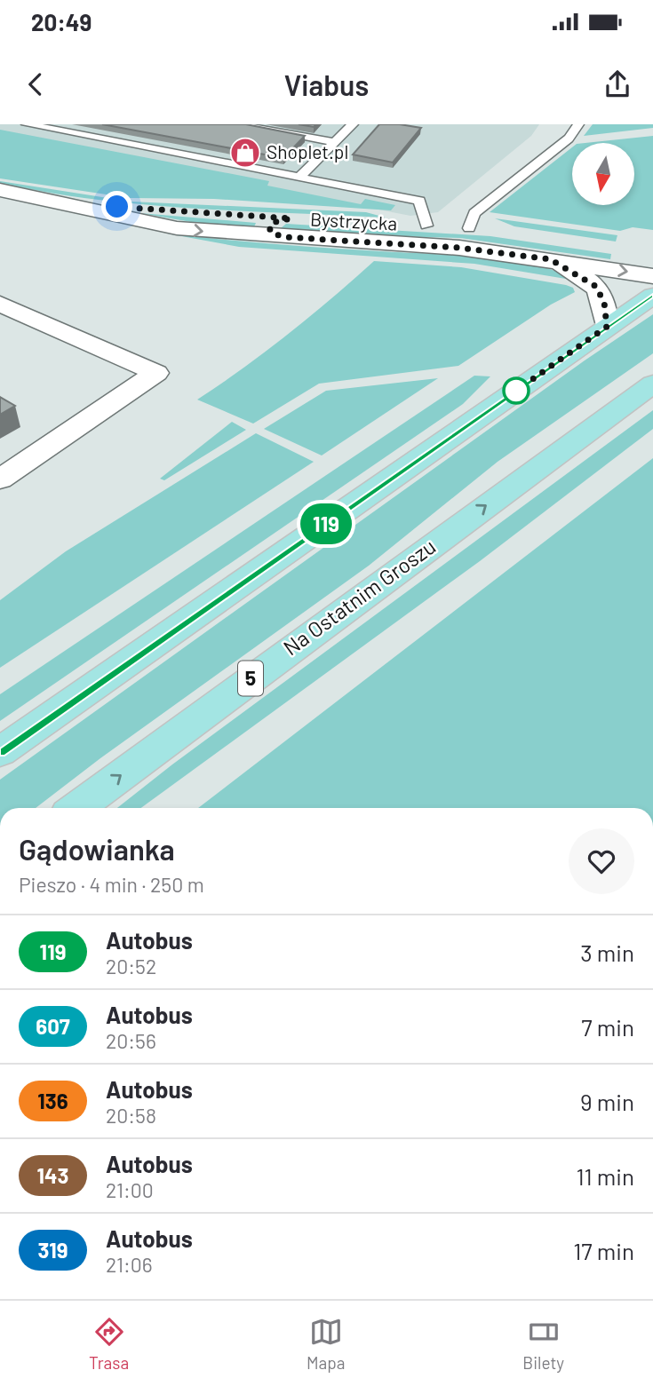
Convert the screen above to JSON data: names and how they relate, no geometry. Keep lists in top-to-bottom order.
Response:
{
  "streets": {
    "main road": ["Na Ostatnim Groszu", "5"],
    "street": ["Bystrzycka"]
  },
  "places": {
    "shop": ["Shoplet.pl"]
  },
  "lines": ["bus line 119"],
  "north": "bottom",
  "page": {
    "status": "20:49",
    "header": "Viabus",
    "on_map": "119",
    "heading": ["Gądowianka", "Pieszo · 4 min · 250 m"],
    "list": [
      {
        "mark": "119",
        "name": "Autobus",
        "note": "20:52",
        "value": "3 min"
      },
      {
        "mark": "607",
        "name": "Autobus",
        "note": "20:56",
        "value": "7 min"
      },
      {
        "mark": "136",
        "name": "Autobus",
        "note": "20:58",
        "value": "9 min"
      },
      {
        "mark": "143",
        "name": "Autobus",
        "note": "21:00",
        "value": "11 min"
      },
      {
        "mark": "319",
        "name": "Autobus",
        "note": "21:06",
        "value": "17 min"
      }
    ],
    "tabs": ["Trasa", "Mapa", "Bilety"]
  }
}
